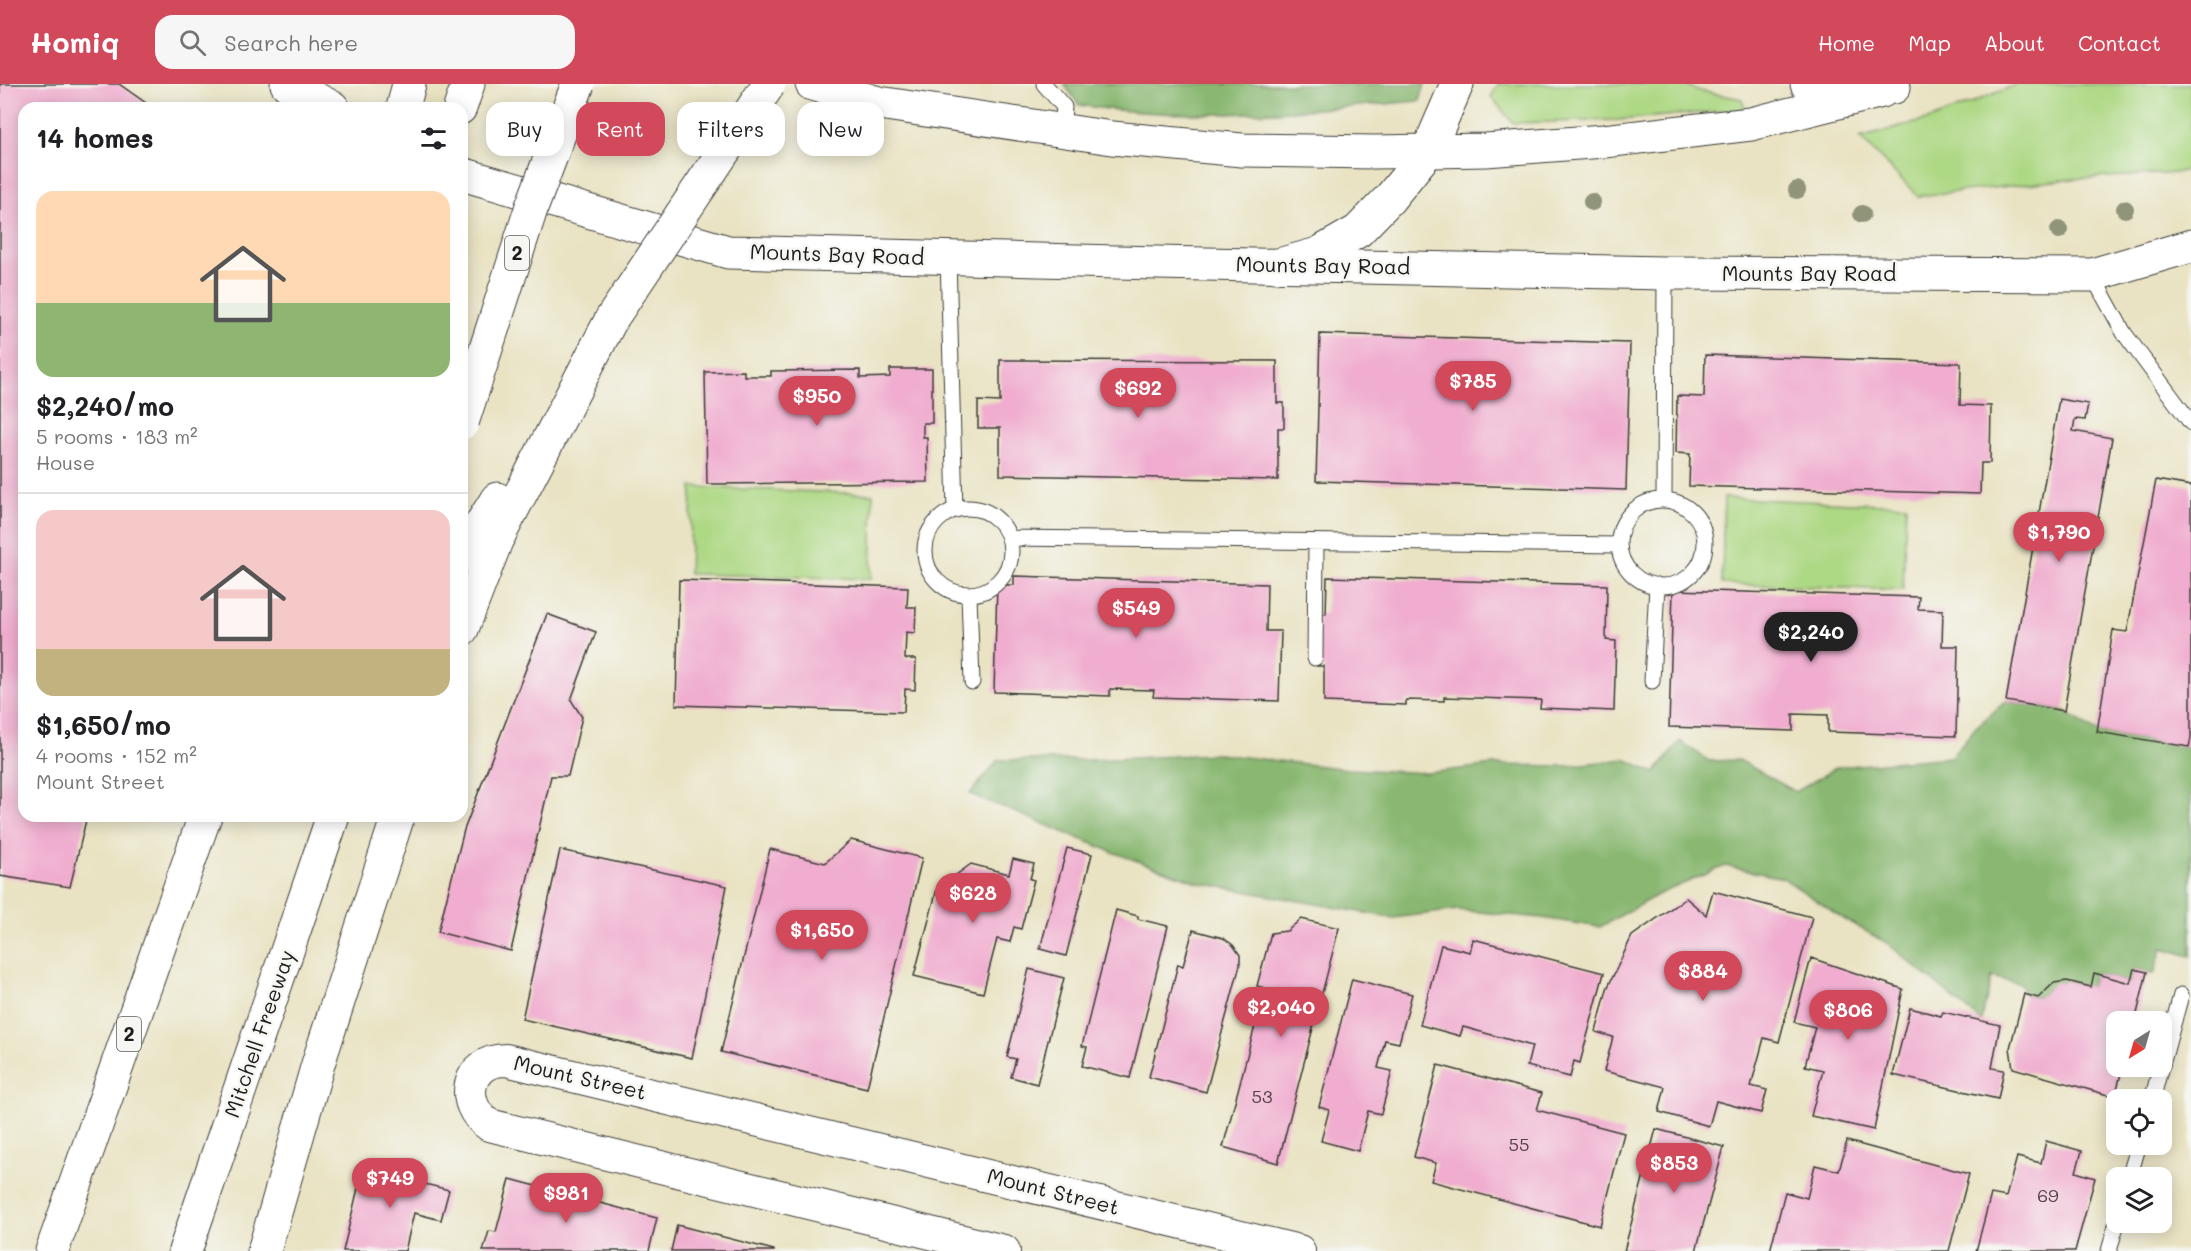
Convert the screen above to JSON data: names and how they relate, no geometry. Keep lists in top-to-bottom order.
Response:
{
  "streets": {
    "main road": ["2", "Mounts Bay Road", "Mitchell Freeway"],
    "street": ["Mount Street"]
  },
  "house_numbers": ["53", "55", "69"],
  "north": "bottom left",
  "page": {
    "header": "Homiq",
    "search": "Search here",
    "nav": [
      "Home",
      "Map",
      "About",
      "Contact"
    ],
    "chip": [
      "Buy",
      "Rent",
      "Filters",
      "New"
    ],
    "heading": "14 homes",
    "list": [
      {
        "name": "$2,240/mo",
        "note": "5 rooms · 183 m² · House"
      },
      {
        "name": "$1,650/mo",
        "note": "4 rooms · 152 m² · Mount Street"
      }
    ],
    "price": [
      "$785",
      "$692",
      "$950",
      "$1,790",
      "$549",
      "$2,240",
      "$628",
      "$1,650",
      "$884",
      "$2,040",
      "$806",
      "$853",
      "$749",
      "$981"
    ]
  }
}
